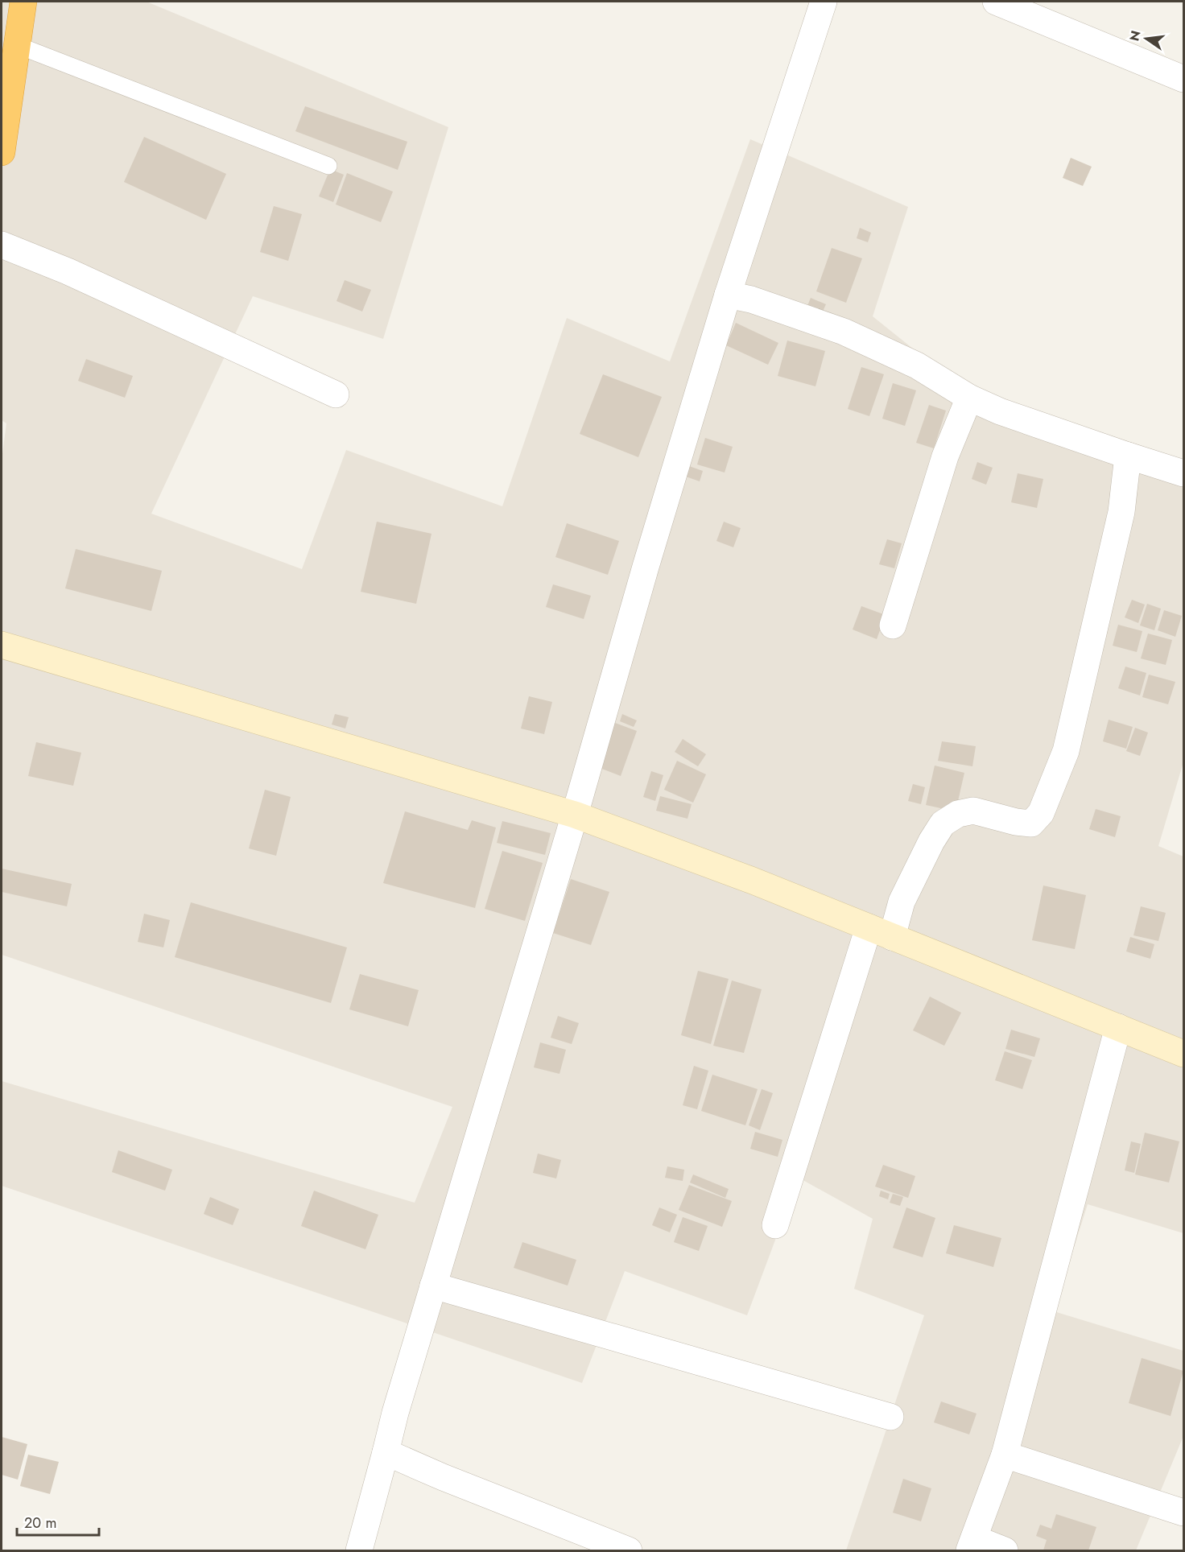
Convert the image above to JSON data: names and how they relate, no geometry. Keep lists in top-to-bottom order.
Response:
{
  "scale_bar": "20 m",
  "north": "left"
}
